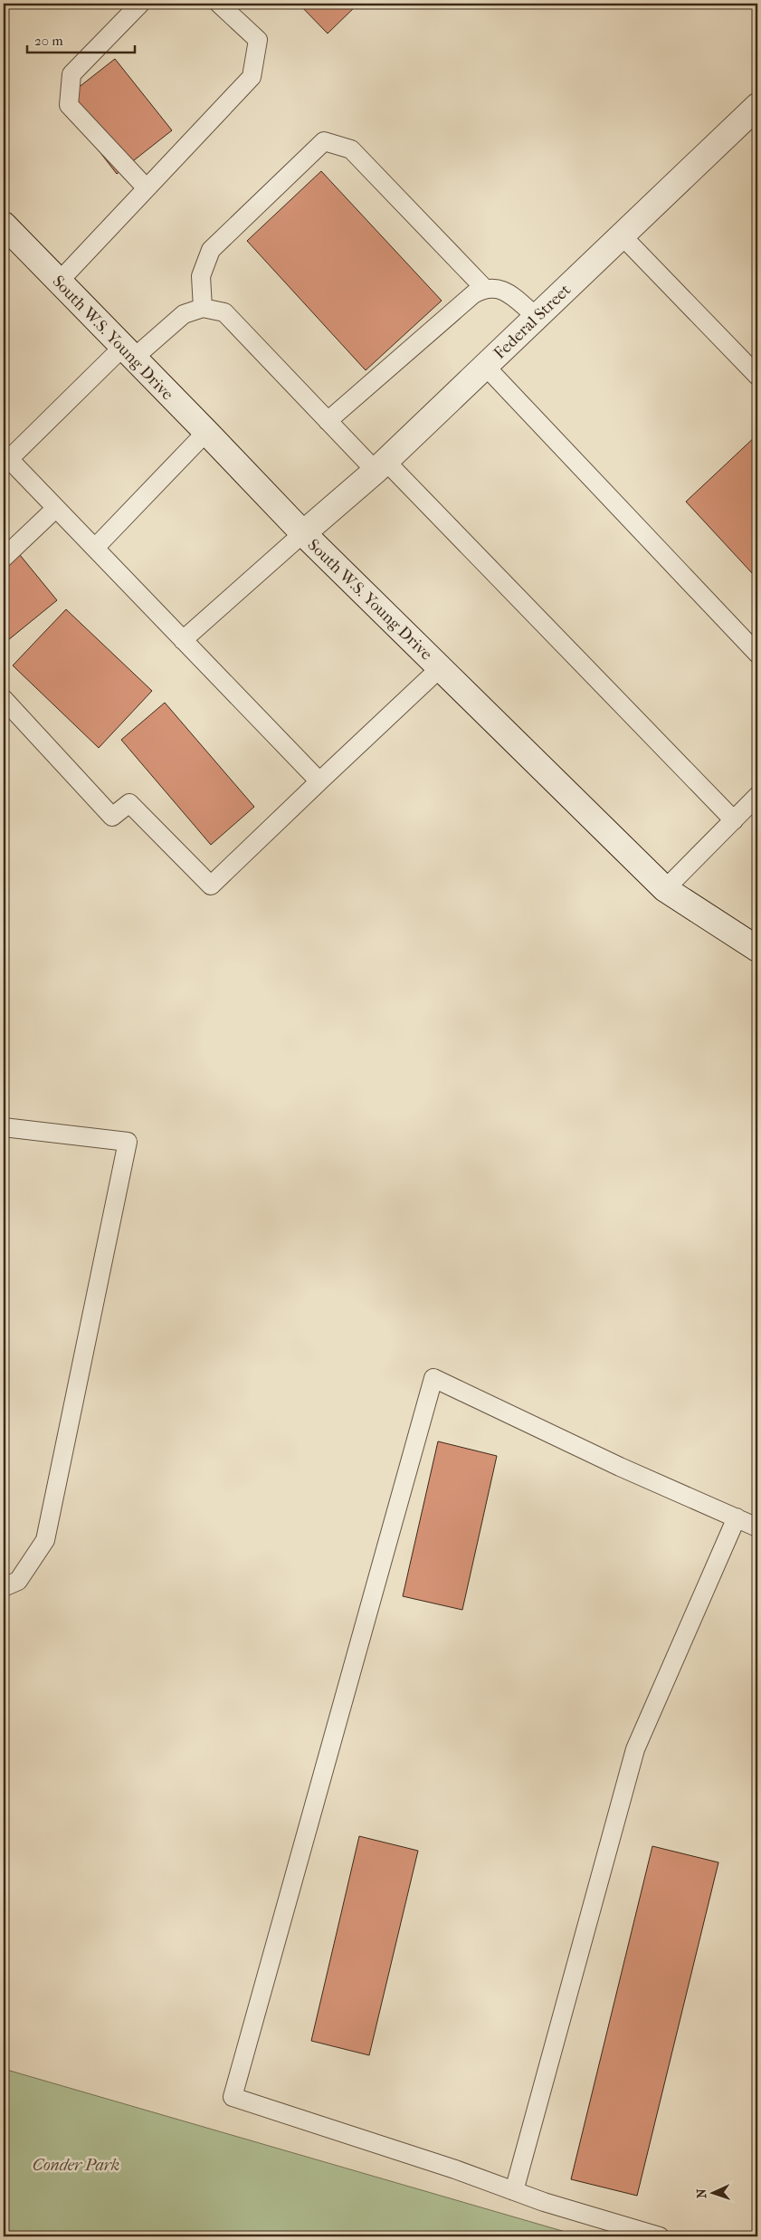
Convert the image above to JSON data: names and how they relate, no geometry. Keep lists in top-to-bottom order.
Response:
{
  "streets": {
    "main road": ["Federal Street", "South W.S. Young Drive"]
  },
  "crossings": [
    ["Federal Street", "South W.S. Young Drive"]
  ],
  "parks": ["Conder Park"],
  "scale_bar": "20 m",
  "north": "left"
}
